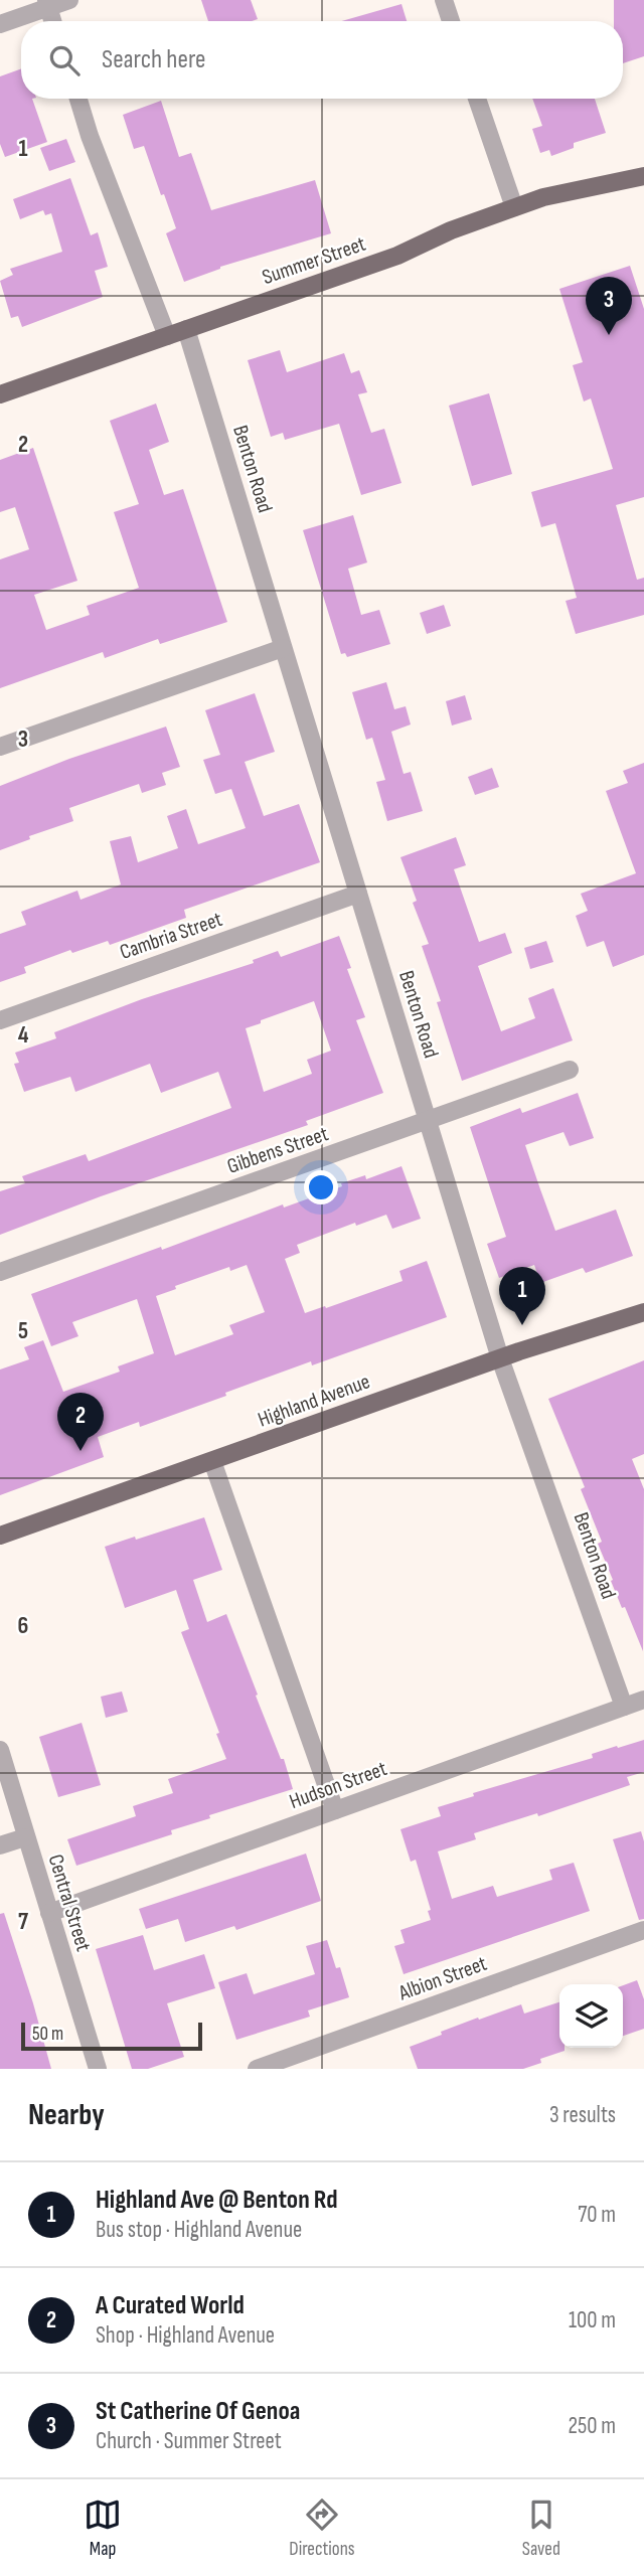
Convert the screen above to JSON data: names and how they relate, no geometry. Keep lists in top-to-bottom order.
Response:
{
  "streets": {
    "main road": ["Summer Street", "Highland Avenue"],
    "street": [
      "Benton Road",
      "Cambria Street",
      "Gibbens Street",
      "Hudson Street",
      "Central Street",
      "Albion Street"
    ]
  },
  "crossings": [
    ["Summer Street", "Benton Road"],
    ["Benton Road", "Cambria Street"],
    ["Benton Road", "Gibbens Street"],
    ["Benton Road", "Highland Avenue"],
    ["Benton Road", "Hudson Street"],
    ["Hudson Street", "Central Street"]
  ],
  "scale_bar": "50 m",
  "page": {
    "search": "Search here",
    "pins": ["3", "1", "2"],
    "scale": "50 m",
    "heading": ["Nearby", "3 results"],
    "list": [
      {
        "mark": "1",
        "name": "Highland Ave @ Benton Rd",
        "note": "Bus stop · Highland Avenue",
        "value": "70 m"
      },
      {
        "mark": "2",
        "name": "A Curated World",
        "note": "Shop · Highland Avenue",
        "value": "100 m"
      },
      {
        "mark": "3",
        "name": "St Catherine Of Genoa",
        "note": "Church · Summer Street",
        "value": "250 m"
      }
    ],
    "nav": ["Map", "Directions", "Saved"]
  },
  "grid": {
    "rows": [
      "1",
      "2",
      "3",
      "4",
      "5",
      "6",
      "7"
    ]
  }
}
